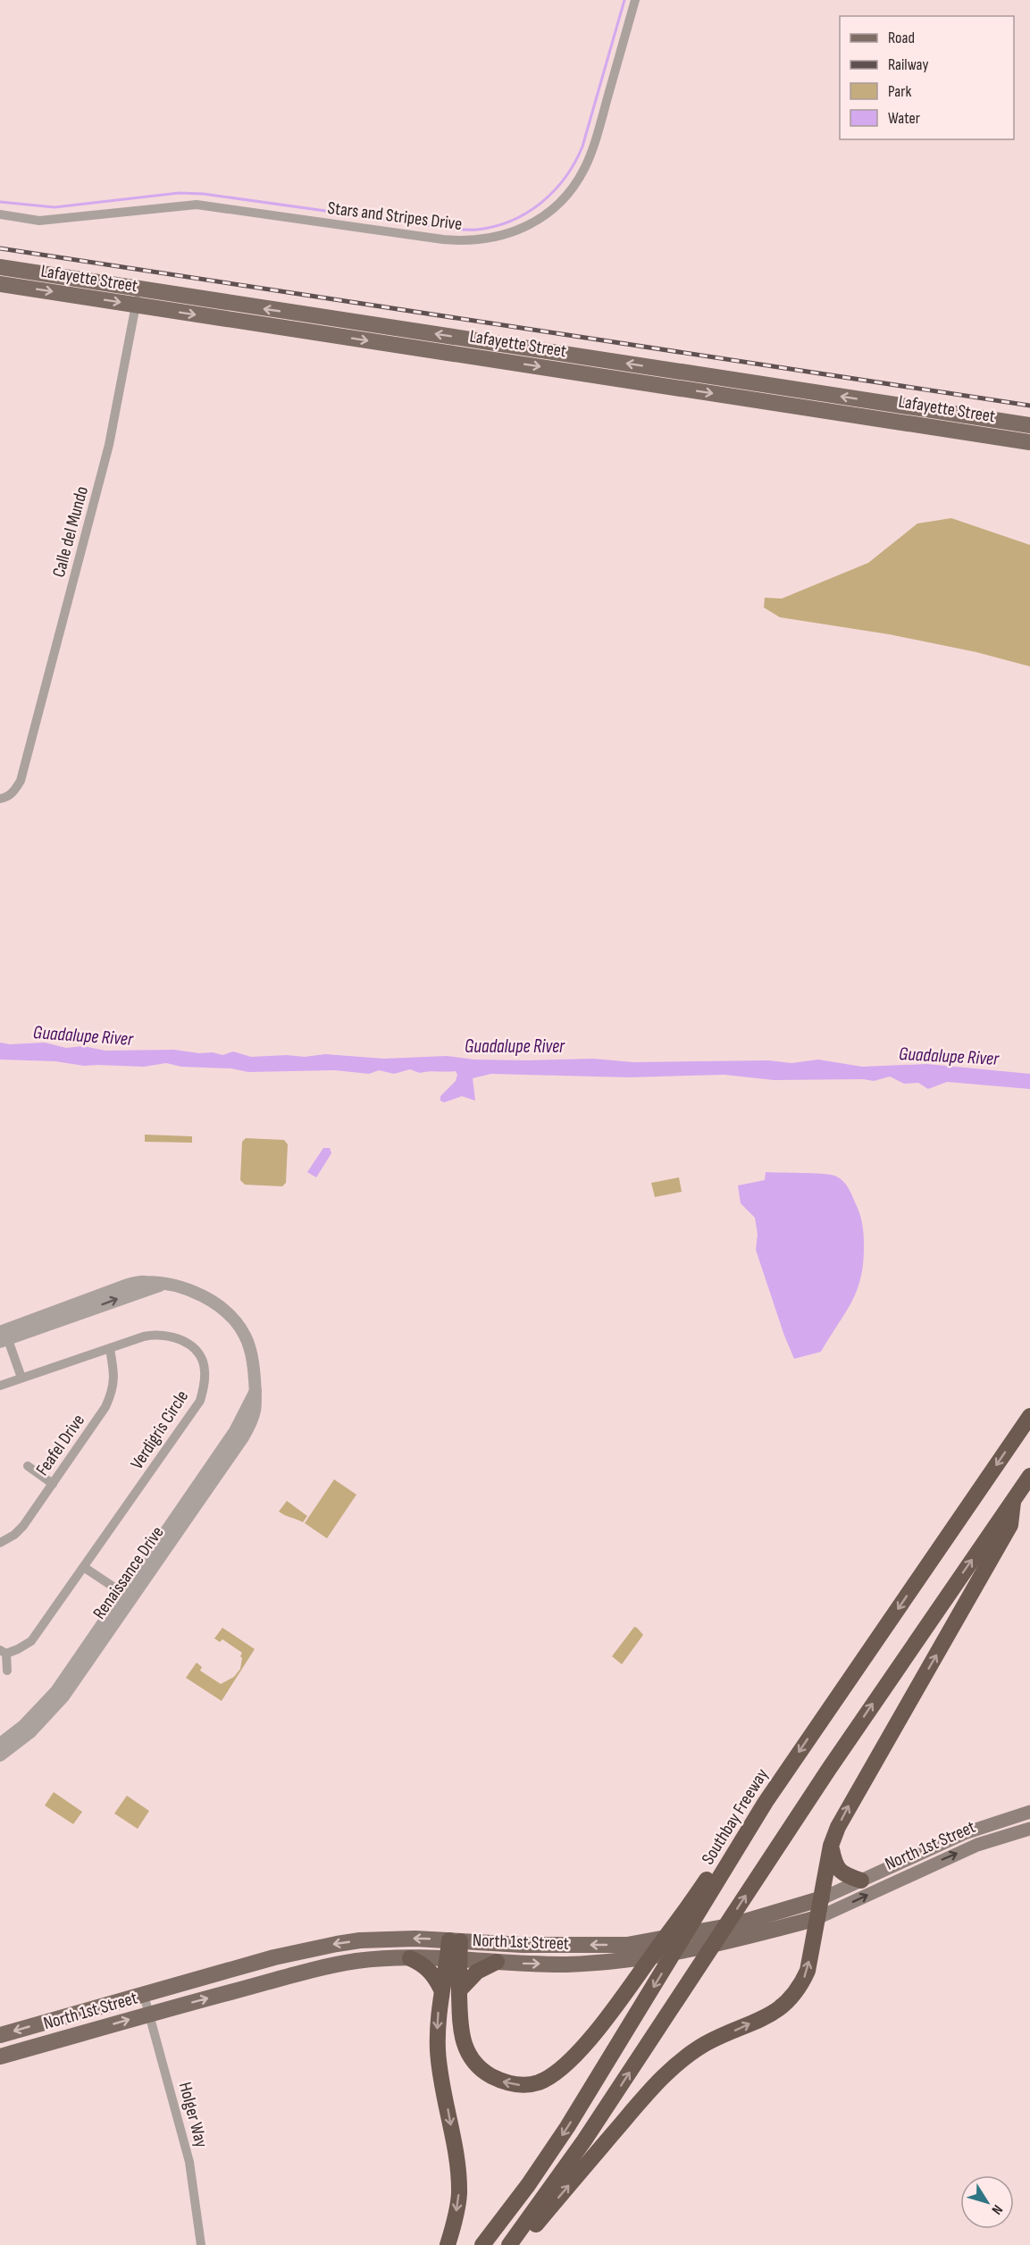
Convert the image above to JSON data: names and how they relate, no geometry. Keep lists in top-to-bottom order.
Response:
{
  "streets": {
    "highway": ["Southbay Freeway"],
    "main road": ["Lafayette Street", "North 1st Street"],
    "street": [
      "Stars and Stripes Drive",
      "Calle del Mundo",
      "Verdigris Circle",
      "Feafel Drive",
      "Renaissance Drive",
      "Holger Way"
    ]
  },
  "crossings": [
    ["Lafayette Street", "Calle del Mundo"],
    ["Verdigris Circle", "Feafel Drive"],
    ["North 1st Street", "Holger Way"]
  ],
  "water": ["Guadalupe River"],
  "legend": [
    "Road",
    "Railway",
    "Park",
    "Water"
  ],
  "north": "bottom right"
}
